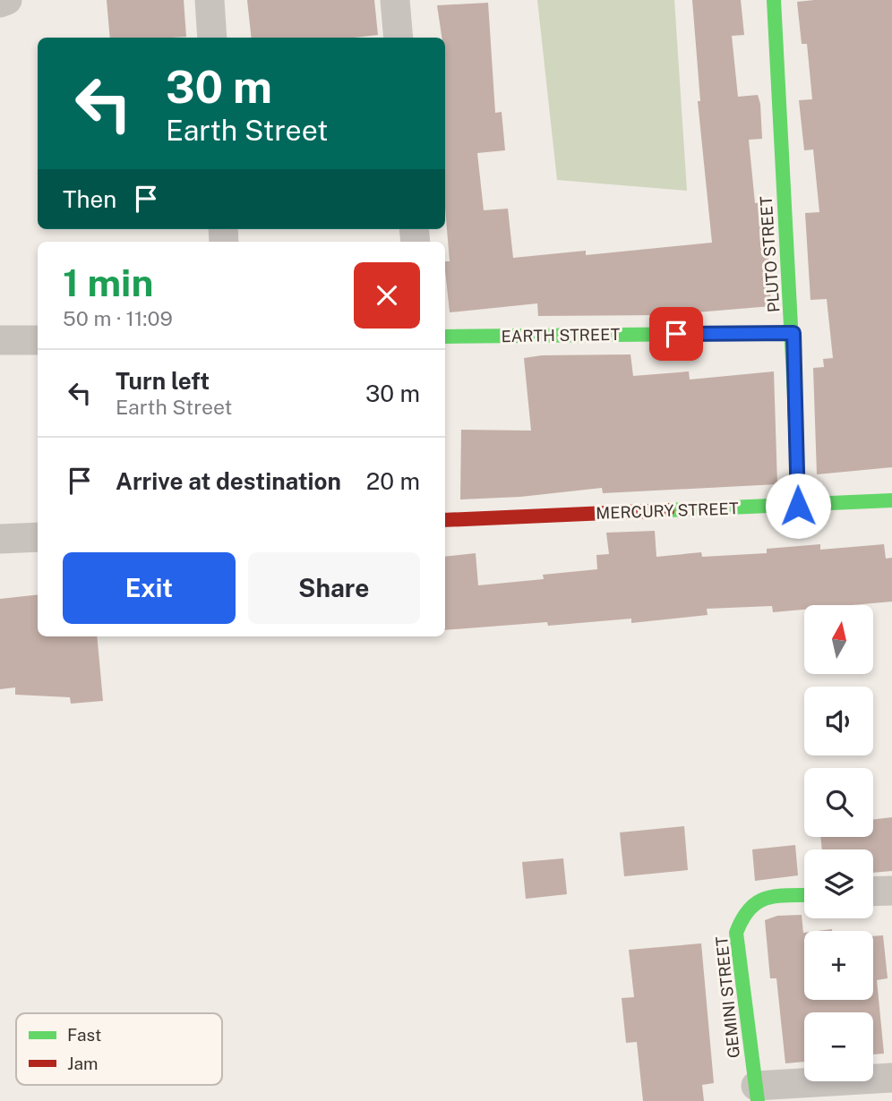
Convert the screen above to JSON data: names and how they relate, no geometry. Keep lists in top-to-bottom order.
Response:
{
  "streets": {
    "street": [
      "PLUTO STREET",
      "EARTH STREET",
      "MERCURY STREET",
      "GEMINI STREET"
    ]
  },
  "crossings": [
    ["PLUTO STREET", "EARTH STREET"],
    ["PLUTO STREET", "MERCURY STREET"]
  ],
  "legend": ["Fast", "Jam"],
  "north": "top",
  "page": {
    "turn": ["30 m", "Earth Street"],
    "then": "Then",
    "heading": ["1 min", "50 m · 11:09"],
    "list": [
      {
        "name": "Turn left",
        "note": "Earth Street",
        "value": "30 m"
      },
      {
        "name": "Arrive at destination",
        "value": "20 m"
      }
    ],
    "buttons": ["Exit", "Share"],
    "map_buttons": ["+", "−"]
  }
}
